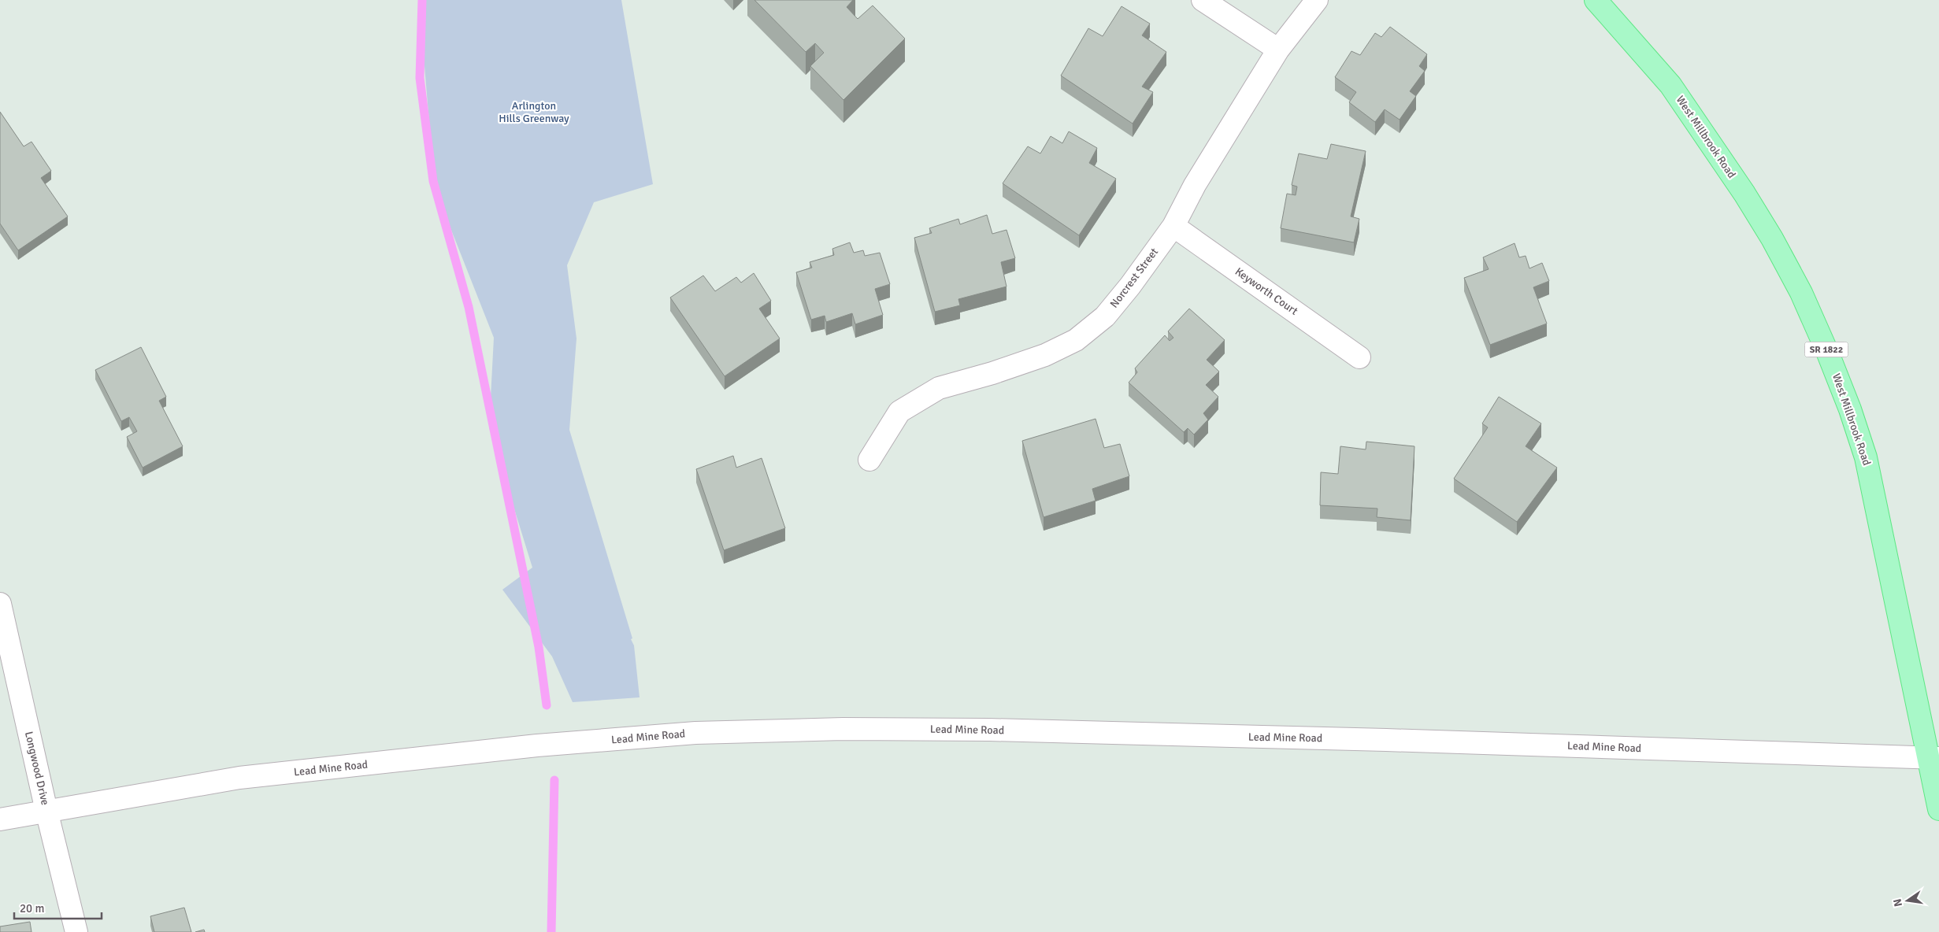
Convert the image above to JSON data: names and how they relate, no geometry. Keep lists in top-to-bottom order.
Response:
{
  "streets": {
    "main road": [
      "West Millbrook Road",
      "Norcrest Street",
      "Keyworth Court",
      "SR 1822",
      "Lead Mine Road",
      "Longwood Drive"
    ]
  },
  "crossings": [
    ["West Millbrook Road", "Lead Mine Road"],
    ["Norcrest Street", "Keyworth Court"],
    ["Lead Mine Road", "Longwood Drive"]
  ],
  "parks": ["Arlington Hills Greenway"],
  "scale_bar": "20 m",
  "north": "left"
}
